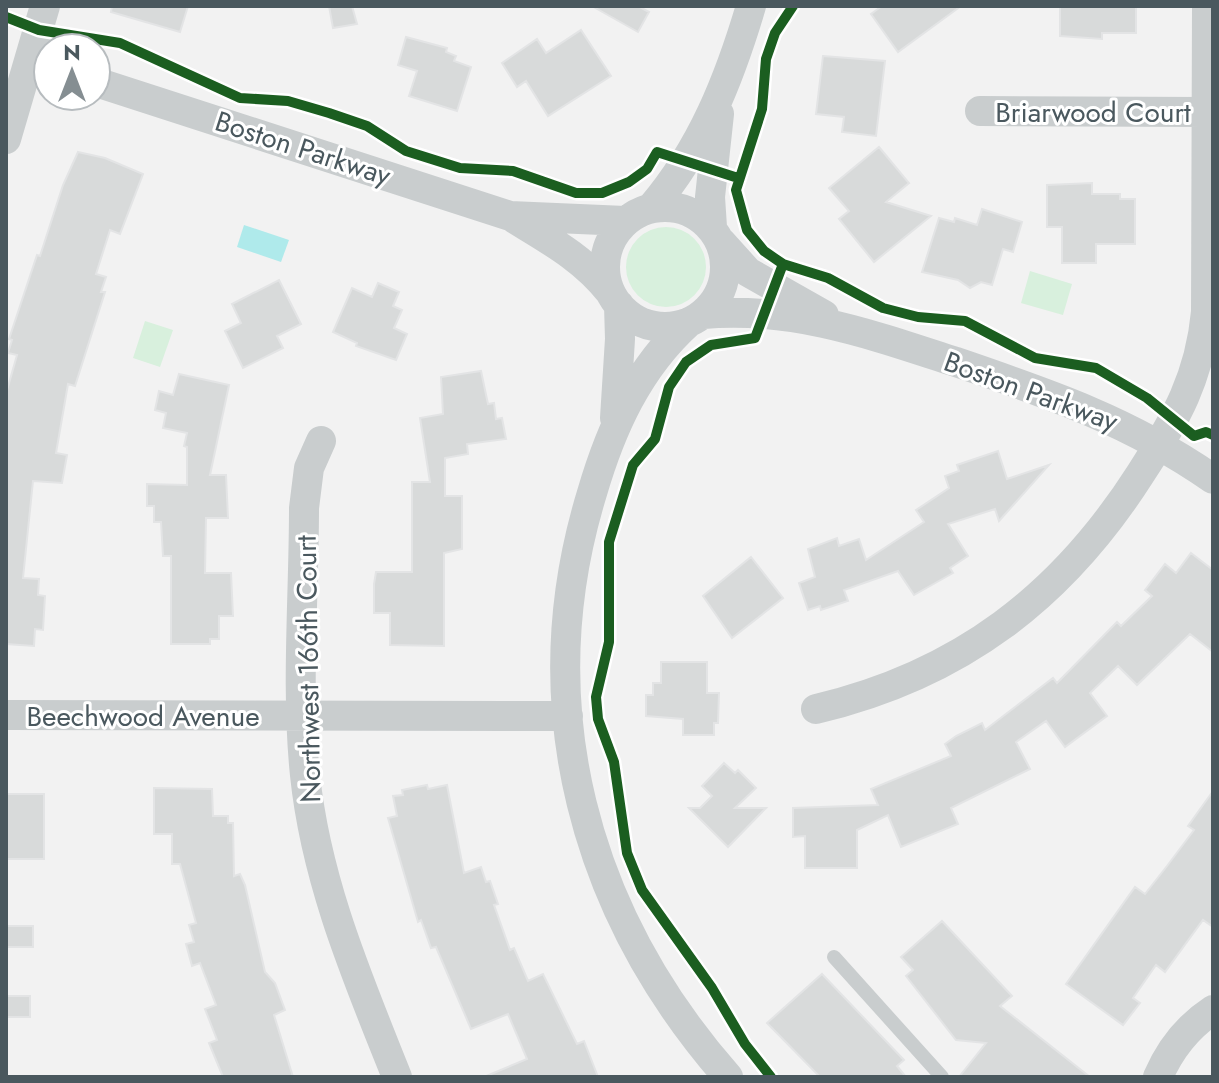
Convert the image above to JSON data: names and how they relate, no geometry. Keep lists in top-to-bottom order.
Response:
{
  "streets": {
    "street": [
      "Briarwood Court",
      "Boston Parkway",
      "Northwest 166th Court",
      "Beechwood Avenue"
    ]
  },
  "crossings": [
    ["Northwest 166th Court", "Beechwood Avenue"]
  ],
  "north": "top"
}
